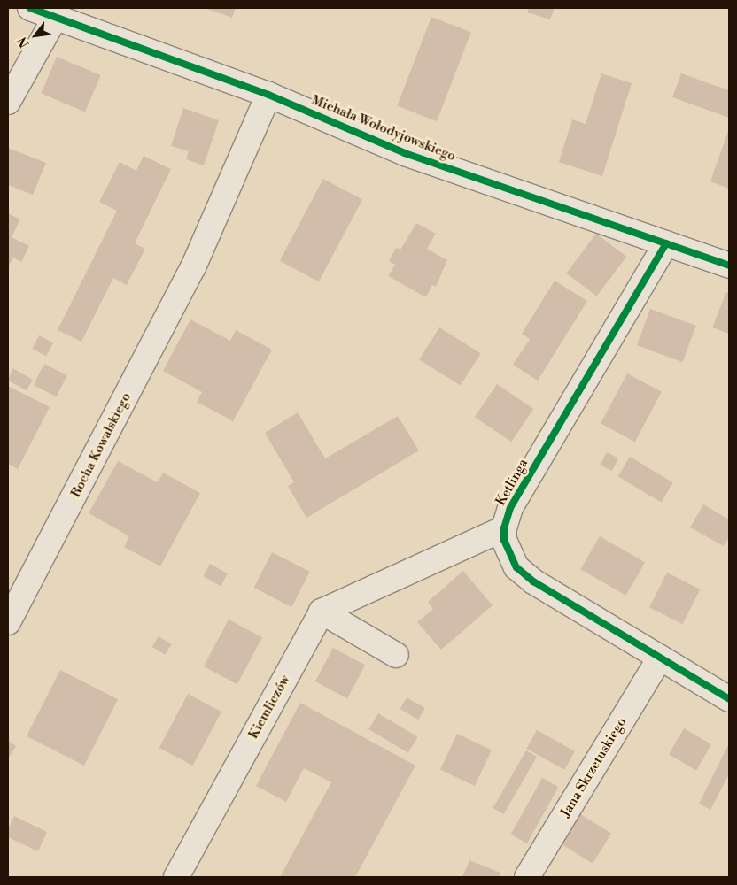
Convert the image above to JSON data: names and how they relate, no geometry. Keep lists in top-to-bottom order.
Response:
{
  "streets": {
    "street": [
      "Michała Wołodyjowskiego",
      "Rocha Kowalskiego",
      "Ketlinga",
      "Kiemliczów",
      "Jana Skrzetuskiego"
    ]
  },
  "crossings": [
    ["Michała Wołodyjowskiego", "Rocha Kowalskiego"],
    ["Michała Wołodyjowskiego", "Ketlinga"],
    ["Ketlinga", "Jana Skrzetuskiego"]
  ],
  "north": "bottom left"
}
